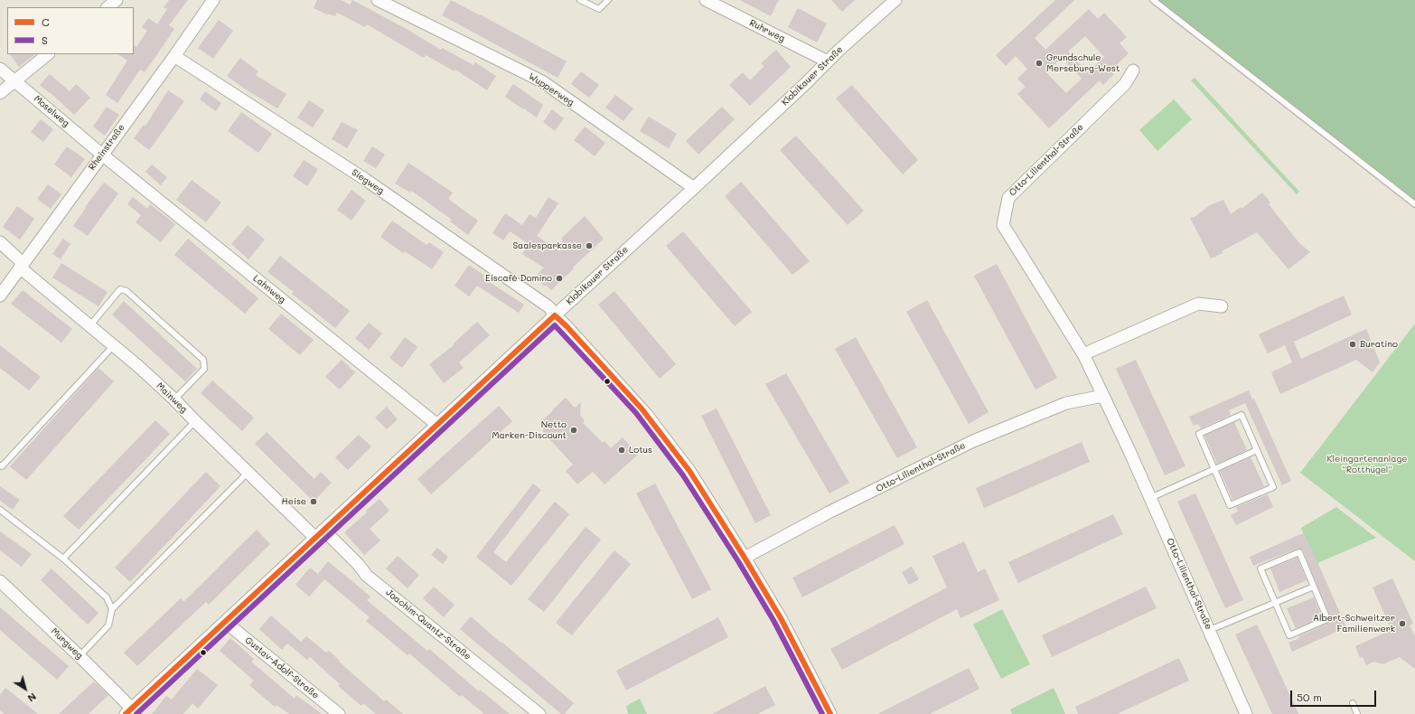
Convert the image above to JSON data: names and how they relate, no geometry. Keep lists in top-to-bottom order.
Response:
{
  "streets": {
    "street": [
      "Ruhrweg",
      "Klobikauer Straße",
      "Wupperweg",
      "Moselweg",
      "Rheinstraße",
      "Otto-Lilienthal-Straße",
      "Siegweg",
      "Lahnweg",
      "Mainweg",
      "Joachim-Quantz-Straße",
      "Murgweg",
      "Gustav-Adolf-Straße"
    ]
  },
  "crossings": [
    ["Ruhrweg", "Klobikauer Straße"],
    ["Klobikauer Straße", "Wupperweg"],
    ["Klobikauer Straße", "Siegweg"],
    ["Klobikauer Straße", "Lahnweg"],
    ["Klobikauer Straße", "Mainweg"],
    ["Klobikauer Straße", "Joachim-Quantz-Straße"],
    ["Klobikauer Straße", "Murgweg"],
    ["Klobikauer Straße", "Gustav-Adolf-Straße"],
    ["Moselweg", "Rheinstraße"],
    ["Moselweg", "Lahnweg"],
    ["Rheinstraße", "Siegweg"],
    ["Rheinstraße", "Lahnweg"],
    ["Rheinstraße", "Mainweg"],
    ["Otto-Lilienthal-Straße", "Siegweg"],
    ["Mainweg", "Joachim-Quantz-Straße"]
  ],
  "parks": ["Kleingartenanlage ''Rotthügel''"],
  "places": [
    "Grundschule Merseburg-West",
    "Saalesparkasse",
    "Eiscafé Domino",
    "Buratino",
    "Netto Marken-Discount",
    "Lotus",
    "Heise",
    "Albert-Schweitzer Familienwerk"
  ],
  "lines": ["transit line C", "transit line S"],
  "legend": ["C", "S"],
  "scale_bar": "50 m",
  "north": "bottom right"
}
